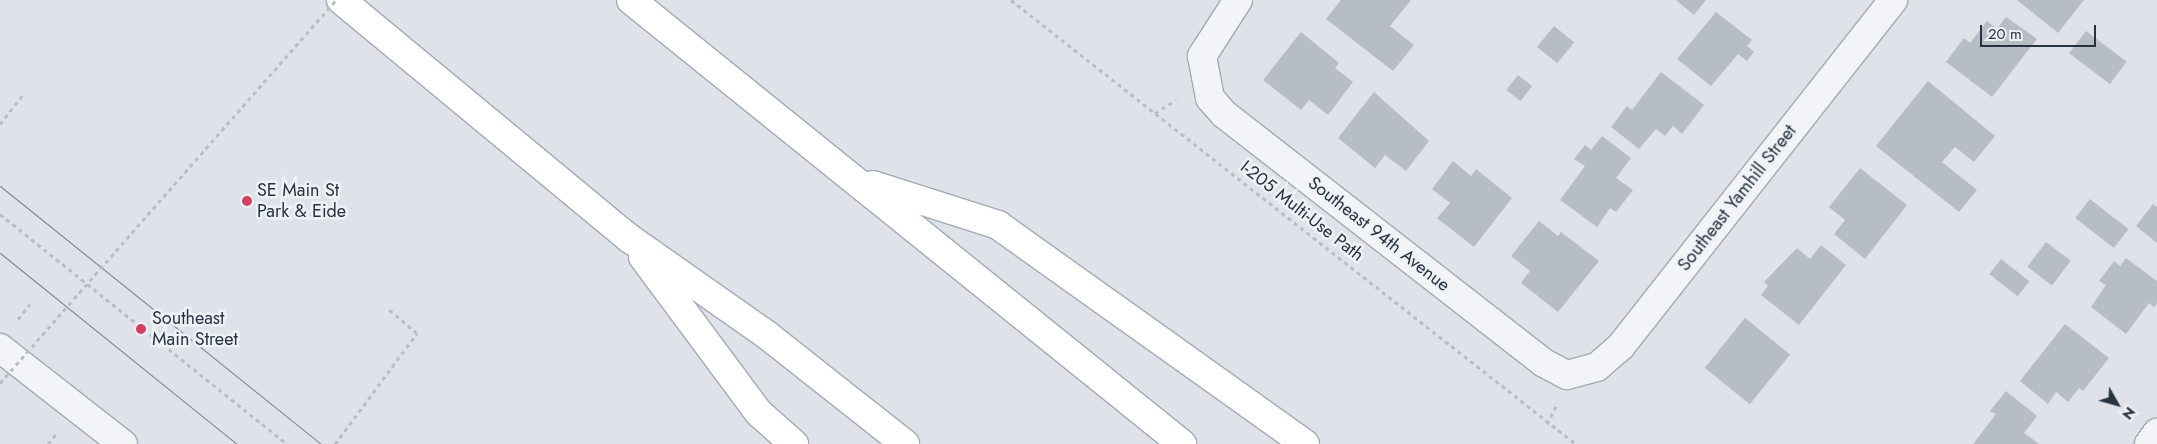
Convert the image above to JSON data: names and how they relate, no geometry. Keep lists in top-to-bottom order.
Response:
{
  "streets": {
    "street": ["Southeast Yamhill Street", "Southeast 94th Avenue"],
    "path": ["I-205 Multi-Use Path"]
  },
  "crossings": [
    ["Southeast Yamhill Street", "Southeast 94th Avenue"]
  ],
  "places": ["SE Main St Park & Eide", "Southeast Main Street"],
  "scale_bar": "20 m",
  "north": "bottom right"
}
